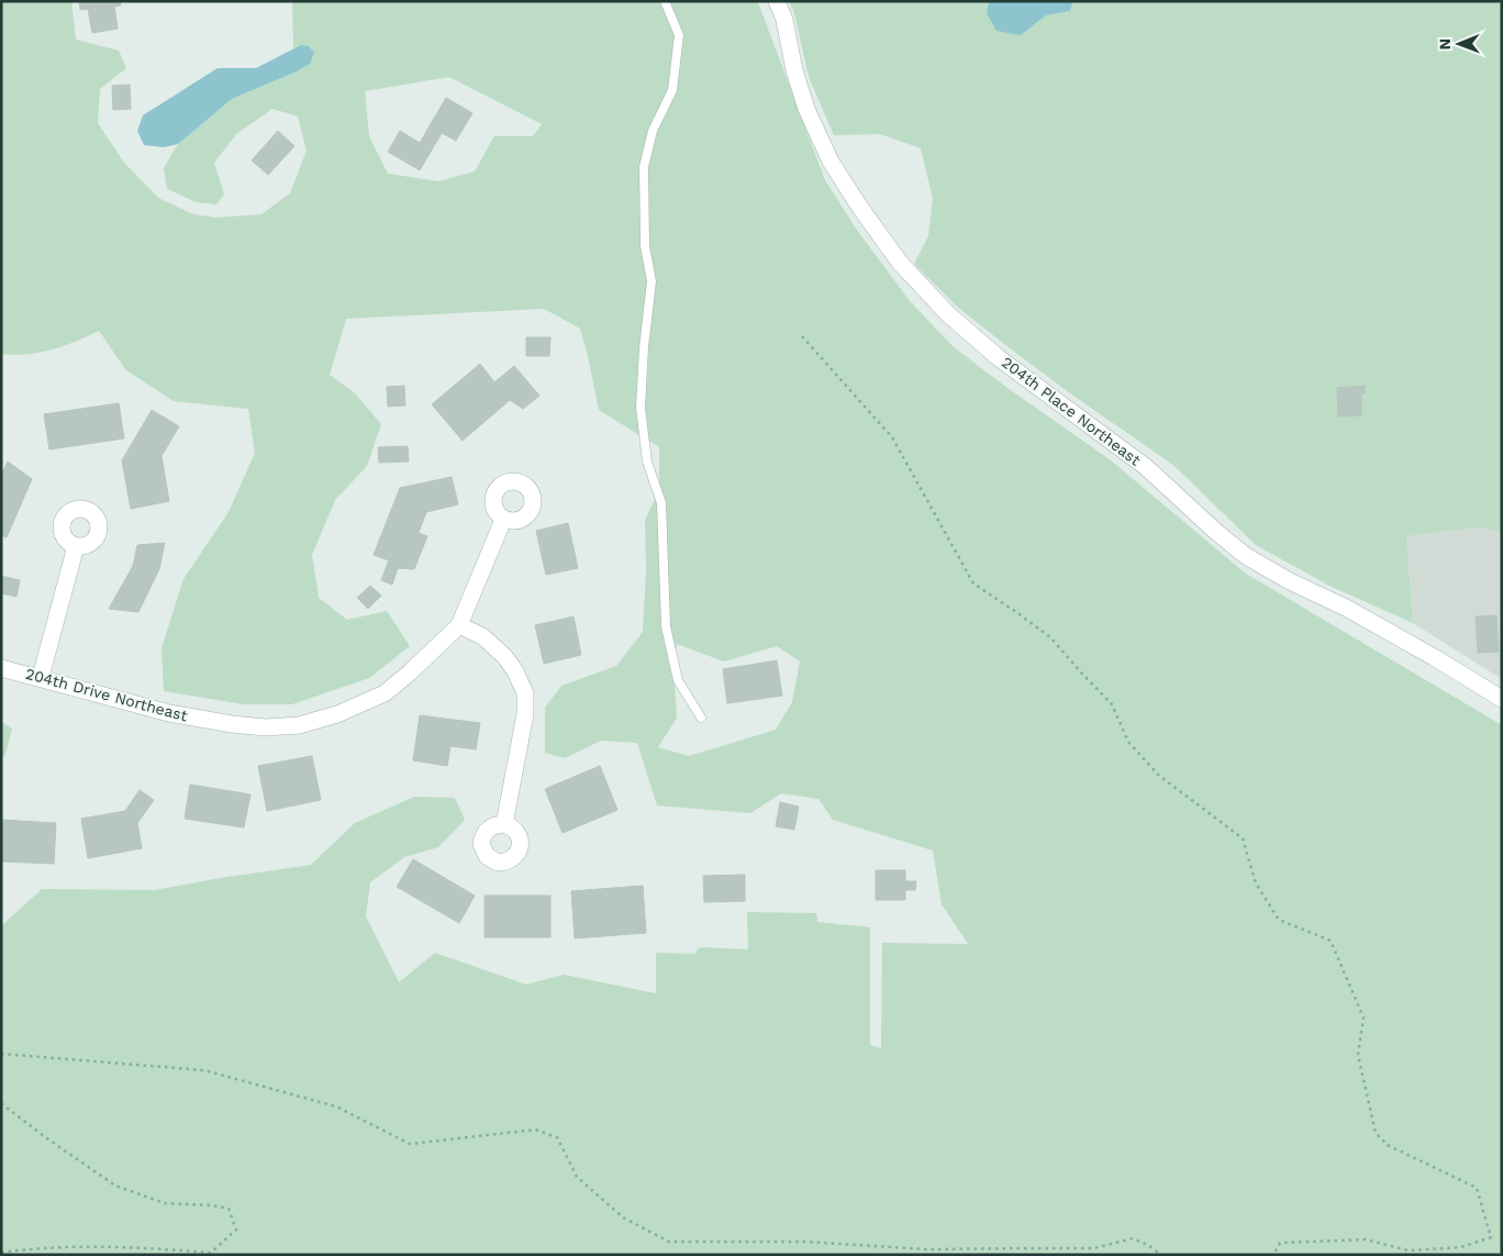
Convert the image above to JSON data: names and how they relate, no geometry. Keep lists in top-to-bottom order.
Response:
{
  "streets": {
    "street": ["204th Place Northeast", "204th Drive Northeast"]
  },
  "north": "left"
}
